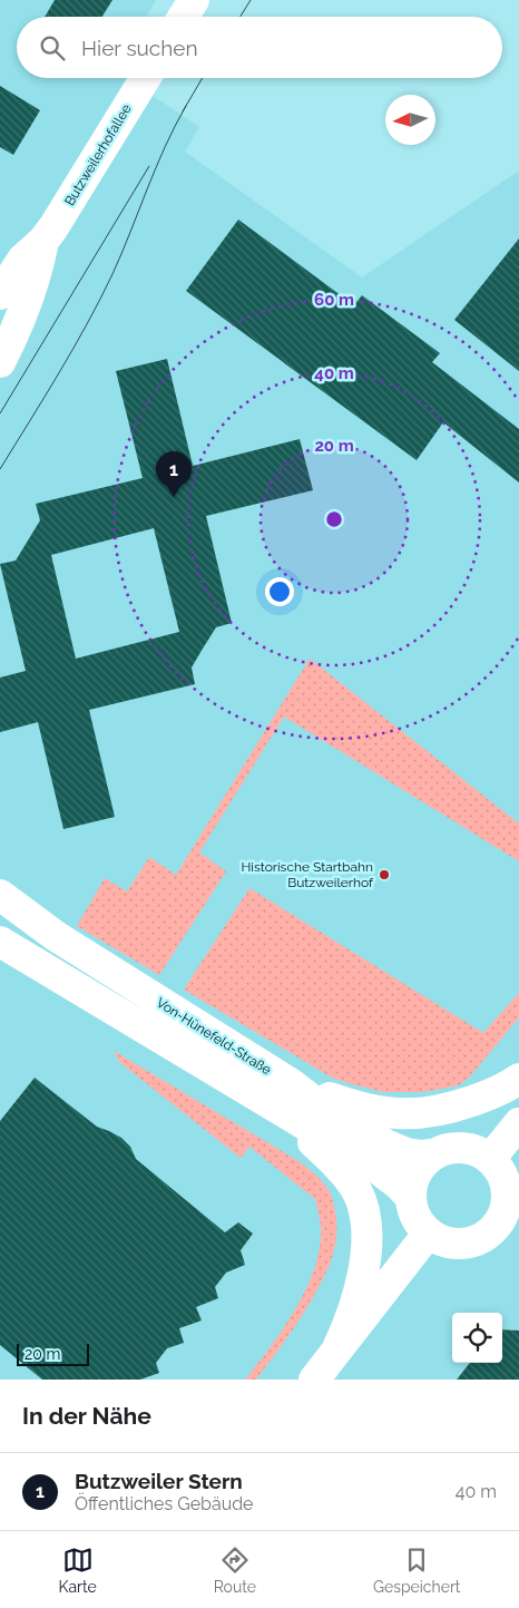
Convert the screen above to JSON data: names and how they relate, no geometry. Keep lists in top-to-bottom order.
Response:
{
  "streets": {
    "street": ["Butzweilerhofallee", "Von-Hünefeld-Straße"]
  },
  "places": ["Historische Startbahn Butzweilerhof"],
  "scale_bar": "20 m",
  "north": "left",
  "page": {
    "search": "Hier suchen",
    "pins": "1",
    "scale": "20 m",
    "heading": "In der Nähe",
    "list": [
      {
        "mark": "1",
        "name": "Butzweiler Stern",
        "note": "Öffentliches Gebäude",
        "value": "40 m"
      }
    ],
    "nav": ["Karte", "Route", "Gespeichert"]
  },
  "rings": ["60 m", "40 m", "20 m"]
}
